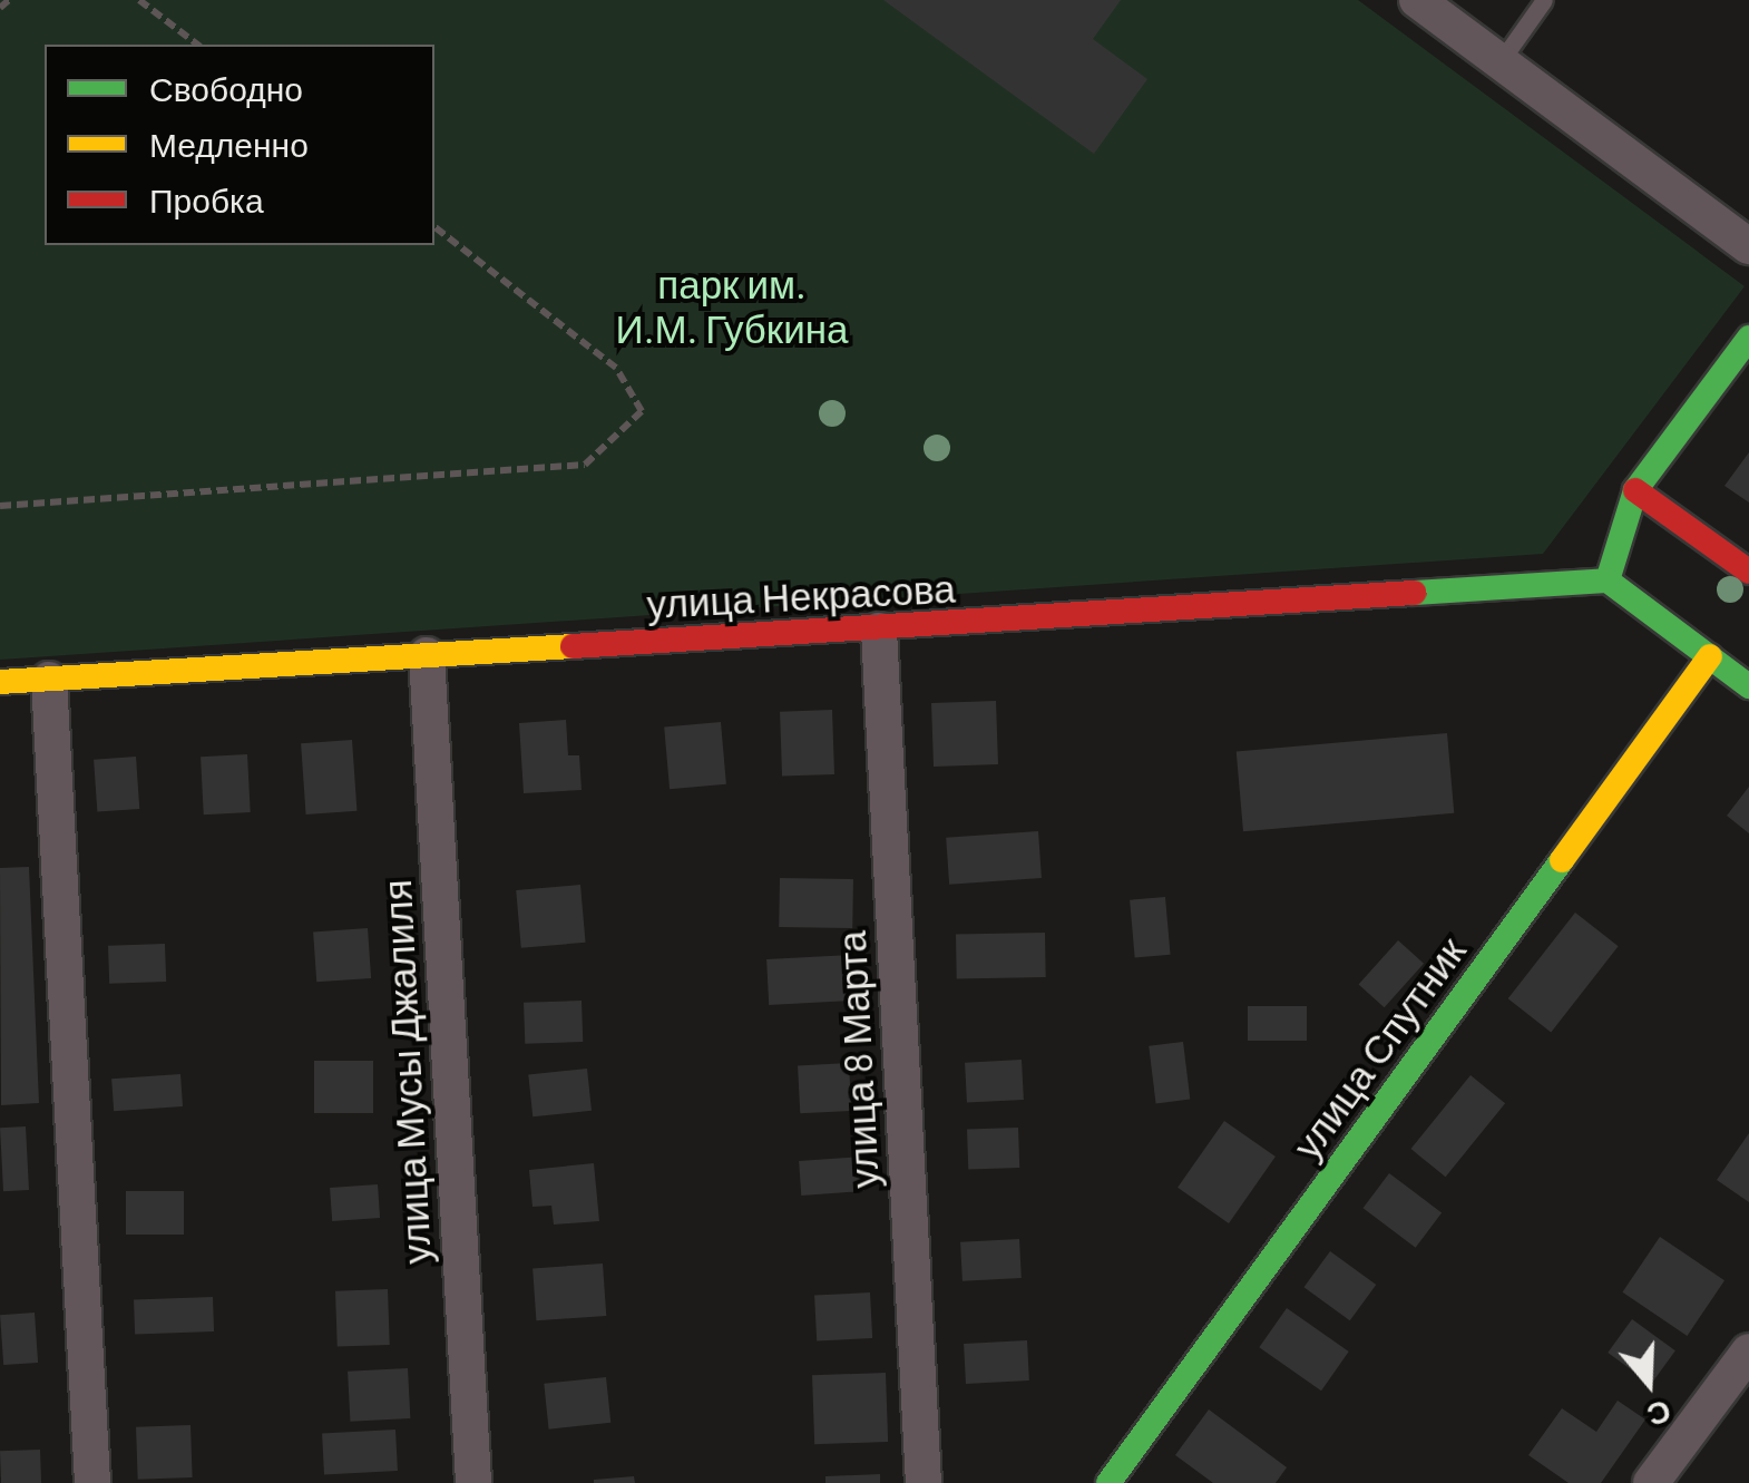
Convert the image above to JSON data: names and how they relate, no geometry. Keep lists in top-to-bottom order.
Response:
{
  "streets": {
    "street": [
      "улица Некрасова",
      "улица Спутник",
      "улица 8 Марта",
      "улица Мусы Джалиля"
    ]
  },
  "crossings": [
    ["улица Некрасова", "улица 8 Марта"],
    ["улица Некрасова", "улица Мусы Джалиля"]
  ],
  "parks": ["парк им. И.М. Губкина"],
  "legend": ["Свободно", "Медленно", "Пробка"],
  "north": "bottom"
}
